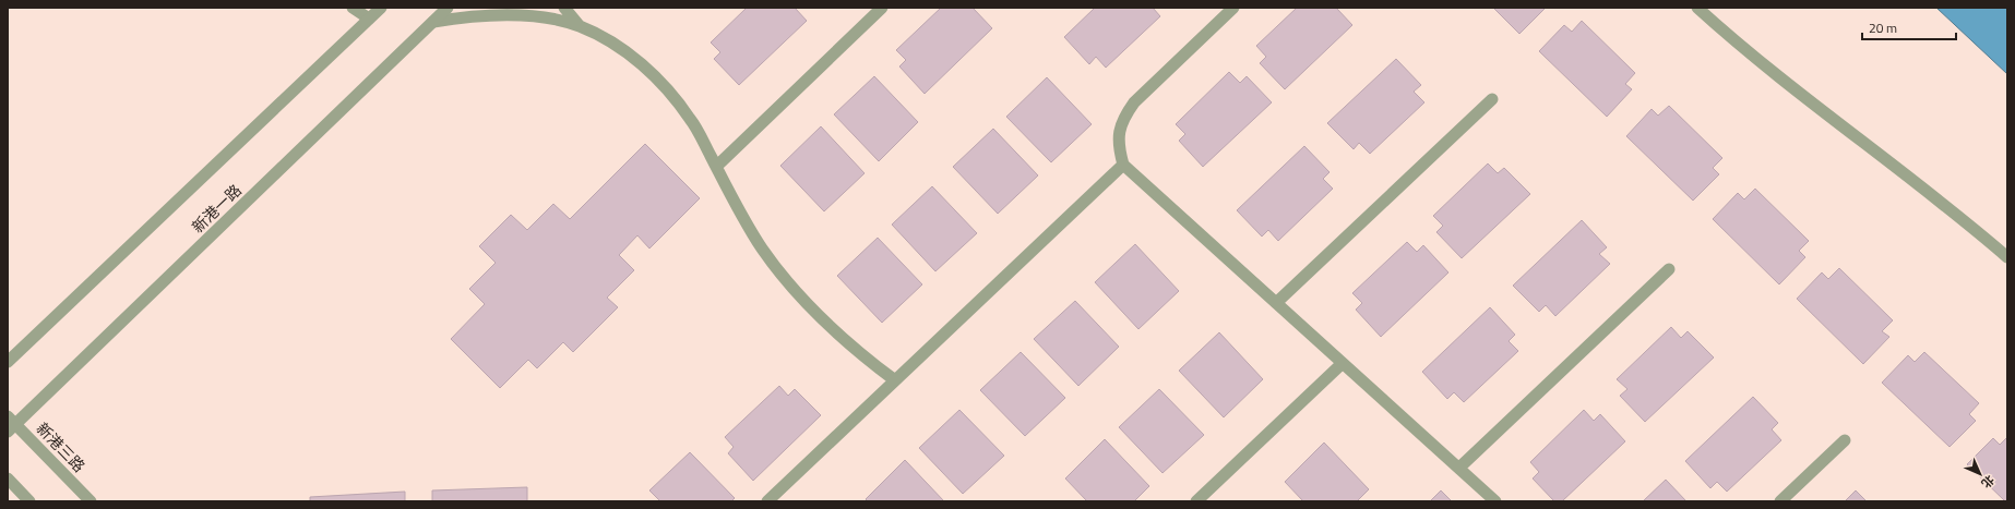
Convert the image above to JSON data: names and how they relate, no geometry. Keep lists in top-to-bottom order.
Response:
{
  "streets": {
    "street": ["新港一路", "新港三路"]
  },
  "crossings": [
    ["新港一路", "新港三路"]
  ],
  "scale_bar": "20 m",
  "north": "bottom right"
}
